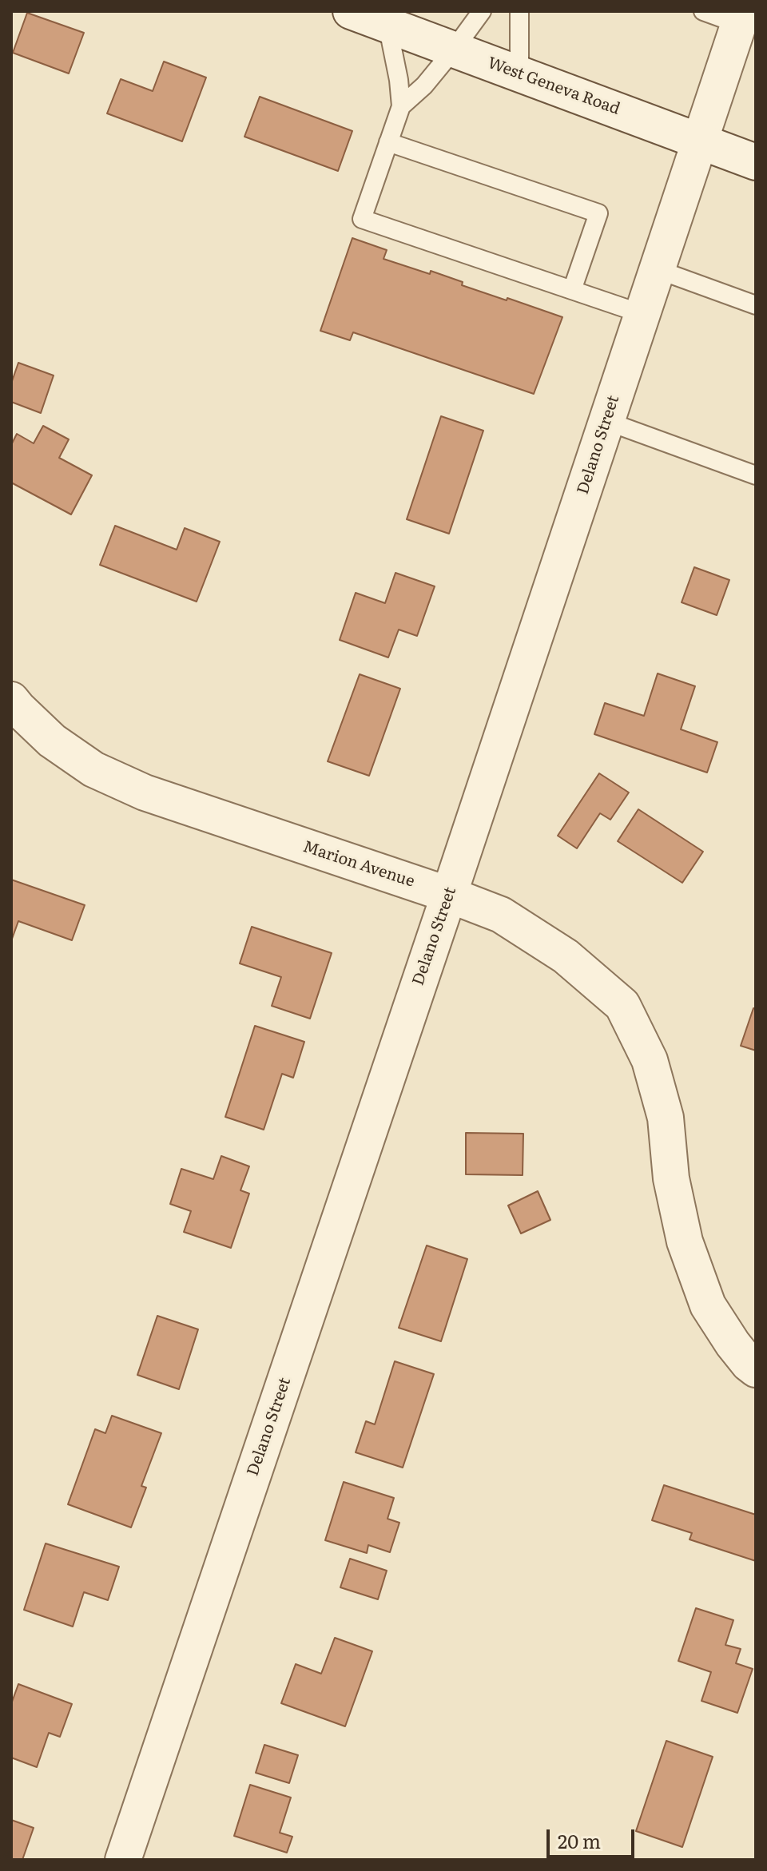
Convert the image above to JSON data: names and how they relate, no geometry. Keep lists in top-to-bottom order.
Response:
{
  "streets": {
    "street": ["West Geneva Road", "Delano Street", "Marion Avenue"]
  },
  "crossings": [
    ["West Geneva Road", "Delano Street"],
    ["Delano Street", "Marion Avenue"]
  ],
  "scale_bar": "20 m"
}
